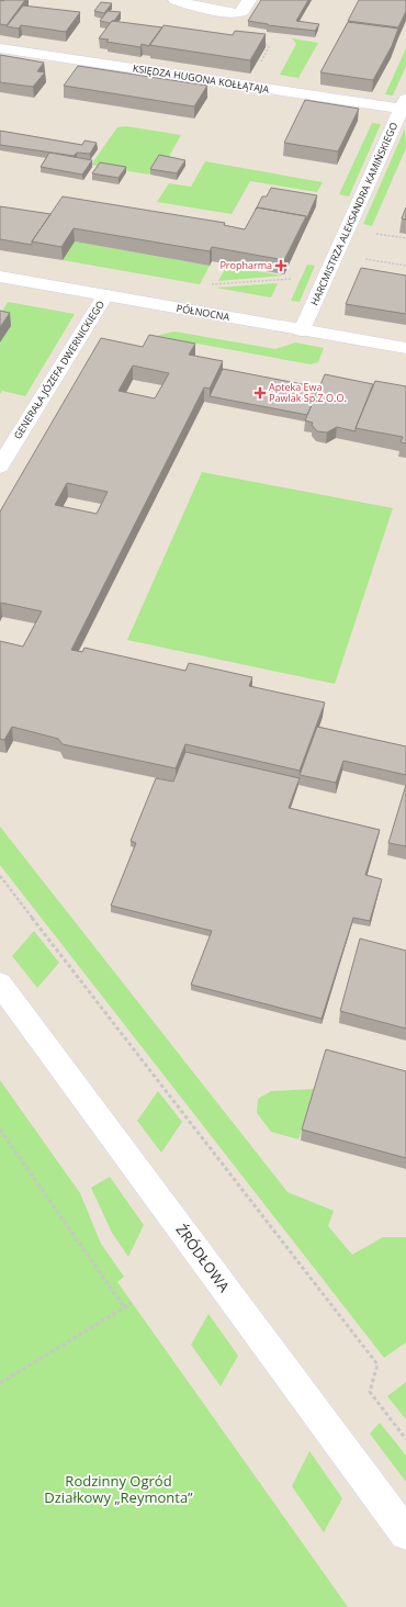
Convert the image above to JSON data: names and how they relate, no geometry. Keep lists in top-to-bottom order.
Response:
{
  "streets": {
    "street": [
      "KSIĘDZA HUGONA KOŁŁĄTAJA",
      "HARCMISTRZA ALEKSANDRA KAMIŃSKIEGO",
      "PÓŁNOCNA",
      "GENERAŁA JÓZEFA DWERNICKIEGO",
      "ŹRÓDŁOWA"
    ]
  },
  "crossings": [
    ["KSIĘDZA HUGONA KOŁŁĄTAJA", "HARCMISTRZA ALEKSANDRA KAMIŃSKIEGO"],
    ["HARCMISTRZA ALEKSANDRA KAMIŃSKIEGO", "PÓŁNOCNA"],
    ["PÓŁNOCNA", "GENERAŁA JÓZEFA DWERNICKIEGO"]
  ],
  "parks": ["Rodzinny Ogród Działkowy „Reymonta”"],
  "places": {
    "health": ["Propharma", "Apteka Ewa Pawlak Sp.Z O.O."]
  }
}
